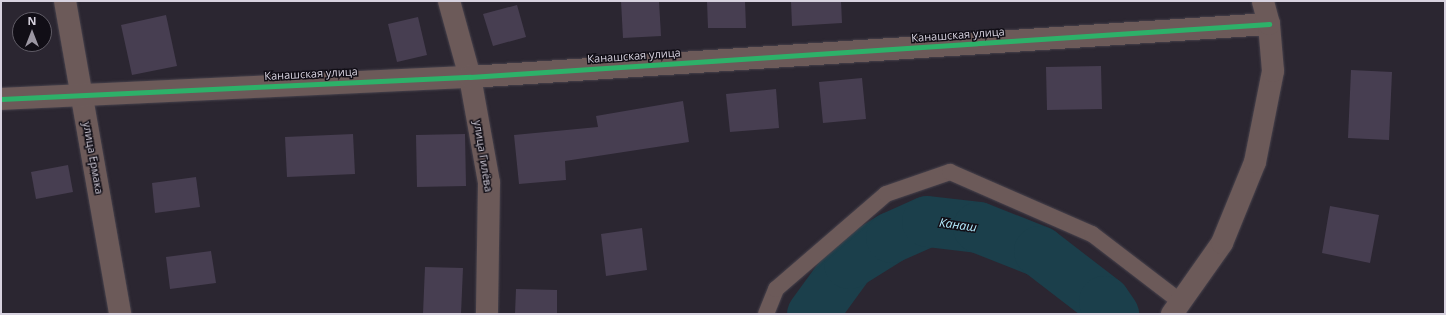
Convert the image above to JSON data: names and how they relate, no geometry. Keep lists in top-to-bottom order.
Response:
{
  "streets": {
    "street": ["Канашская улица", "улица Гилёва", "улица Ермака"]
  },
  "crossings": [
    ["Канашская улица", "улица Гилёва"],
    ["Канашская улица", "улица Ермака"]
  ],
  "water": ["Канаш"],
  "north": "top"
}
